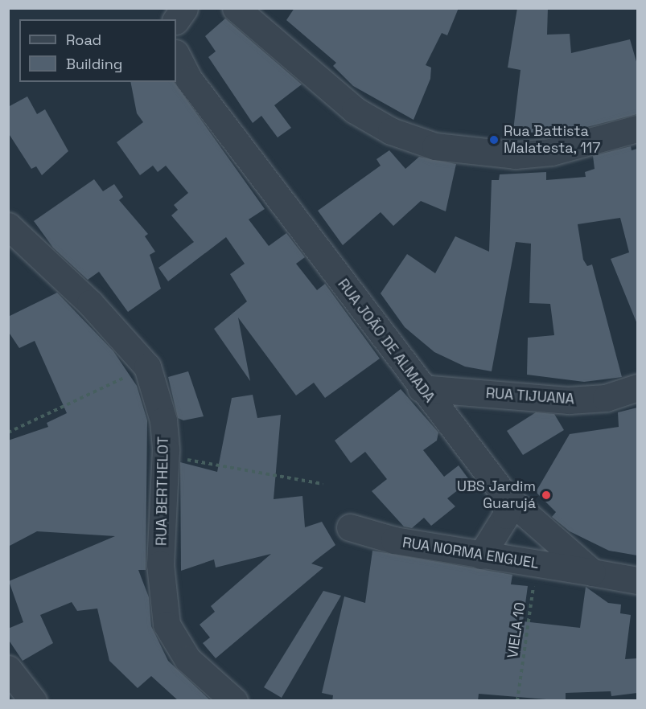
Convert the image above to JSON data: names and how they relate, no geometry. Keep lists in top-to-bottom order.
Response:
{
  "streets": {
    "street": [
      "RUA JOÃO DE ALMADA",
      "RUA TIJUANA",
      "RUA BERTHELOT",
      "RUA NORMA ENGUEL"
    ],
    "path": ["VIELA 10"]
  },
  "crossings": [
    ["RUA JOÃO DE ALMADA", "RUA TIJUANA"],
    ["RUA JOÃO DE ALMADA", "RUA NORMA ENGUEL"],
    ["RUA NORMA ENGUEL", "VIELA 10"]
  ],
  "places": ["Rua Battista Malatesta, 117", "UBS Jardim Guarujá"],
  "legend": ["Road", "Building"]
}
